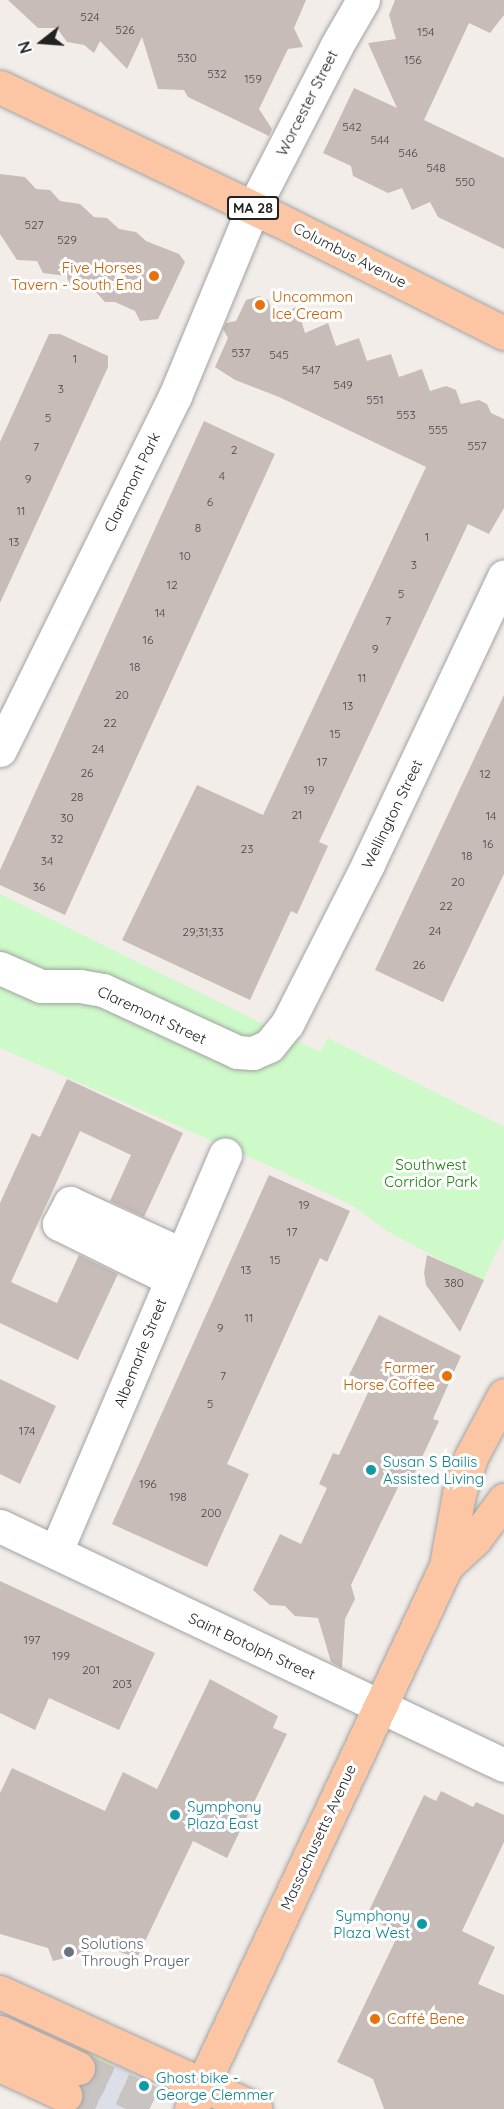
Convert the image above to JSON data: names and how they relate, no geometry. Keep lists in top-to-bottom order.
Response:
{
  "streets": {
    "main road": ["MA 28", "Columbus Avenue", "Massachusetts Avenue"],
    "street": [
      "Worcester Street",
      "Claremont Park",
      "Wellington Street",
      "Claremont Street",
      "Albemarle Street",
      "Saint Botolph Street"
    ]
  },
  "crossings": [
    ["Worcester Street", "Columbus Avenue"],
    ["Worcester Street", "Claremont Park"],
    ["Columbus Avenue", "Claremont Park"],
    ["Wellington Street", "Claremont Street"],
    ["Albemarle Street", "Saint Botolph Street"],
    ["Saint Botolph Street", "Massachusetts Avenue"]
  ],
  "parks": ["Southwest Corridor Park"],
  "places": [
    "Five Horses Tavern - South End",
    "Uncommon Ice Cream",
    "Farmer Horse Coffee",
    "Susan S Bailis Assisted Living",
    "Symphony Plaza East",
    "Symphony Plaza West",
    "Solutions Through Prayer",
    "Caffé Bene",
    "Ghost bike - George Clemmer"
  ],
  "house_numbers": [
    "524",
    "526",
    "154",
    "530",
    "156",
    "532",
    "159",
    "542",
    "544",
    "546",
    "548",
    "550",
    "527",
    "529",
    "537",
    "545",
    "1",
    "547",
    "549",
    "3",
    "551",
    "553",
    "5",
    "555",
    "557",
    "7",
    "2",
    "4",
    "9",
    "6",
    "11",
    "8",
    "1",
    "13",
    "10",
    "3",
    "12",
    "5",
    "14",
    "7",
    "16",
    "9",
    "18",
    "11",
    "20",
    "13",
    "22",
    "15",
    "24",
    "17",
    "26",
    "12",
    "19",
    "28",
    "21",
    "14",
    "30",
    "32",
    "16",
    "23",
    "18",
    "34",
    "20",
    "36",
    "22",
    "24",
    "29;31;33",
    "26",
    "19",
    "17",
    "15",
    "13",
    "380",
    "11",
    "9",
    "7",
    "5",
    "174",
    "196",
    "198",
    "200",
    "197",
    "199",
    "201",
    "203"
  ],
  "north": "left"
}
